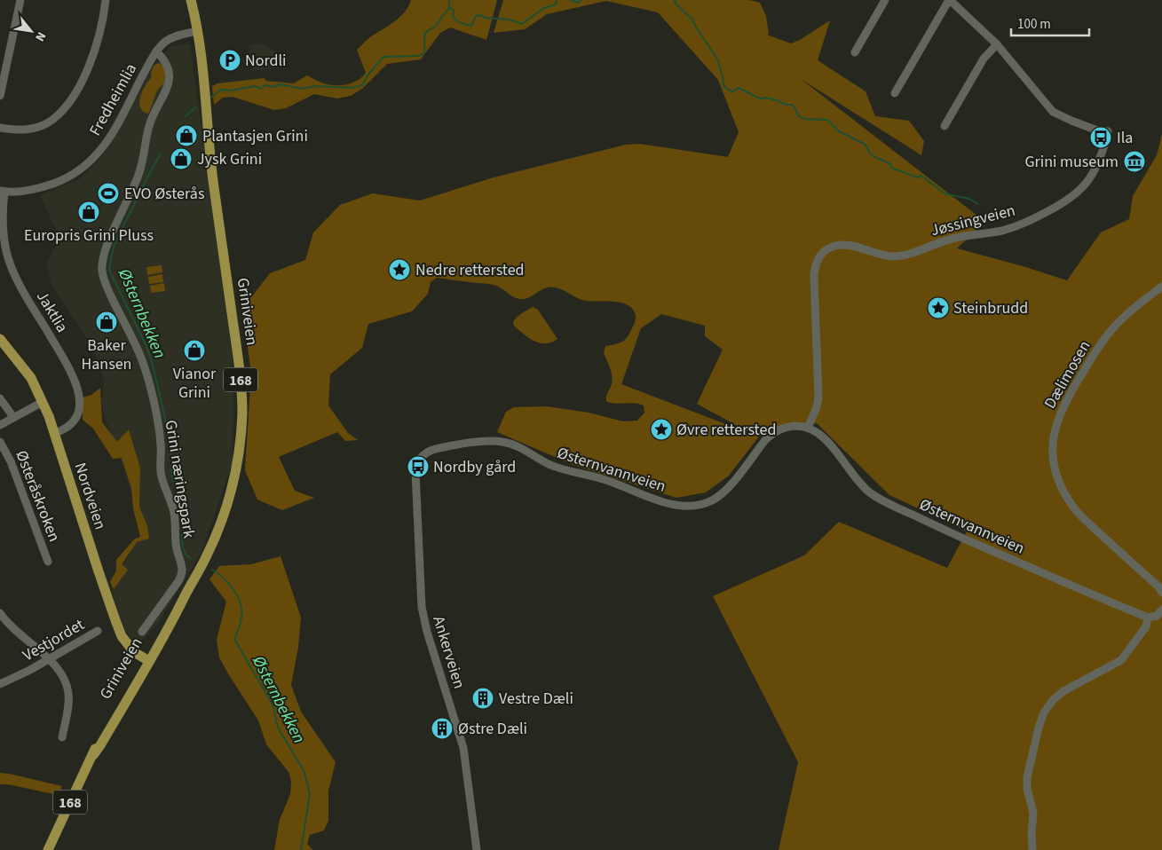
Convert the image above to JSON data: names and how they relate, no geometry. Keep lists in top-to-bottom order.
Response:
{
  "streets": {
    "main road": ["Griniveien", "168", "Nordveien"],
    "street": [
      "Fredheimlia",
      "Jøssingveien",
      "Jaktlia",
      "Dælimosen",
      "Østernvannveien",
      "Grini næringspark",
      "Østeråskroken",
      "Vestjordet",
      "Ankerveien"
    ]
  },
  "crossings": [
    ["Fredheimlia", "Jaktlia"],
    ["Fredheimlia", "Griniveien"],
    ["Fredheimlia", "Grini næringspark"],
    ["Jøssingveien", "Østernvannveien"],
    ["Jaktlia", "Nordveien"],
    ["Griniveien", "Nordveien"],
    ["Østernvannveien", "Ankerveien"]
  ],
  "water": ["Østernbekken"],
  "places": {
    "parking": ["Nordli"],
    "shop": [
      "Plantasjen Grini",
      "Jysk Grini",
      "Europris Grini Pluss",
      "Baker Hansen",
      "Vianor Grini"
    ],
    "bus stop": ["Ila", "Nordby gård"],
    "museum": ["Grini museum"],
    "sports": ["EVO Østerås"],
    "place": ["Nedre rettersted", "Steinbrudd", "Øvre rettersted"],
    "building": ["Vestre Dæli", "Østre Dæli"]
  },
  "scale_bar": "100 m",
  "north": "bottom right"
}
